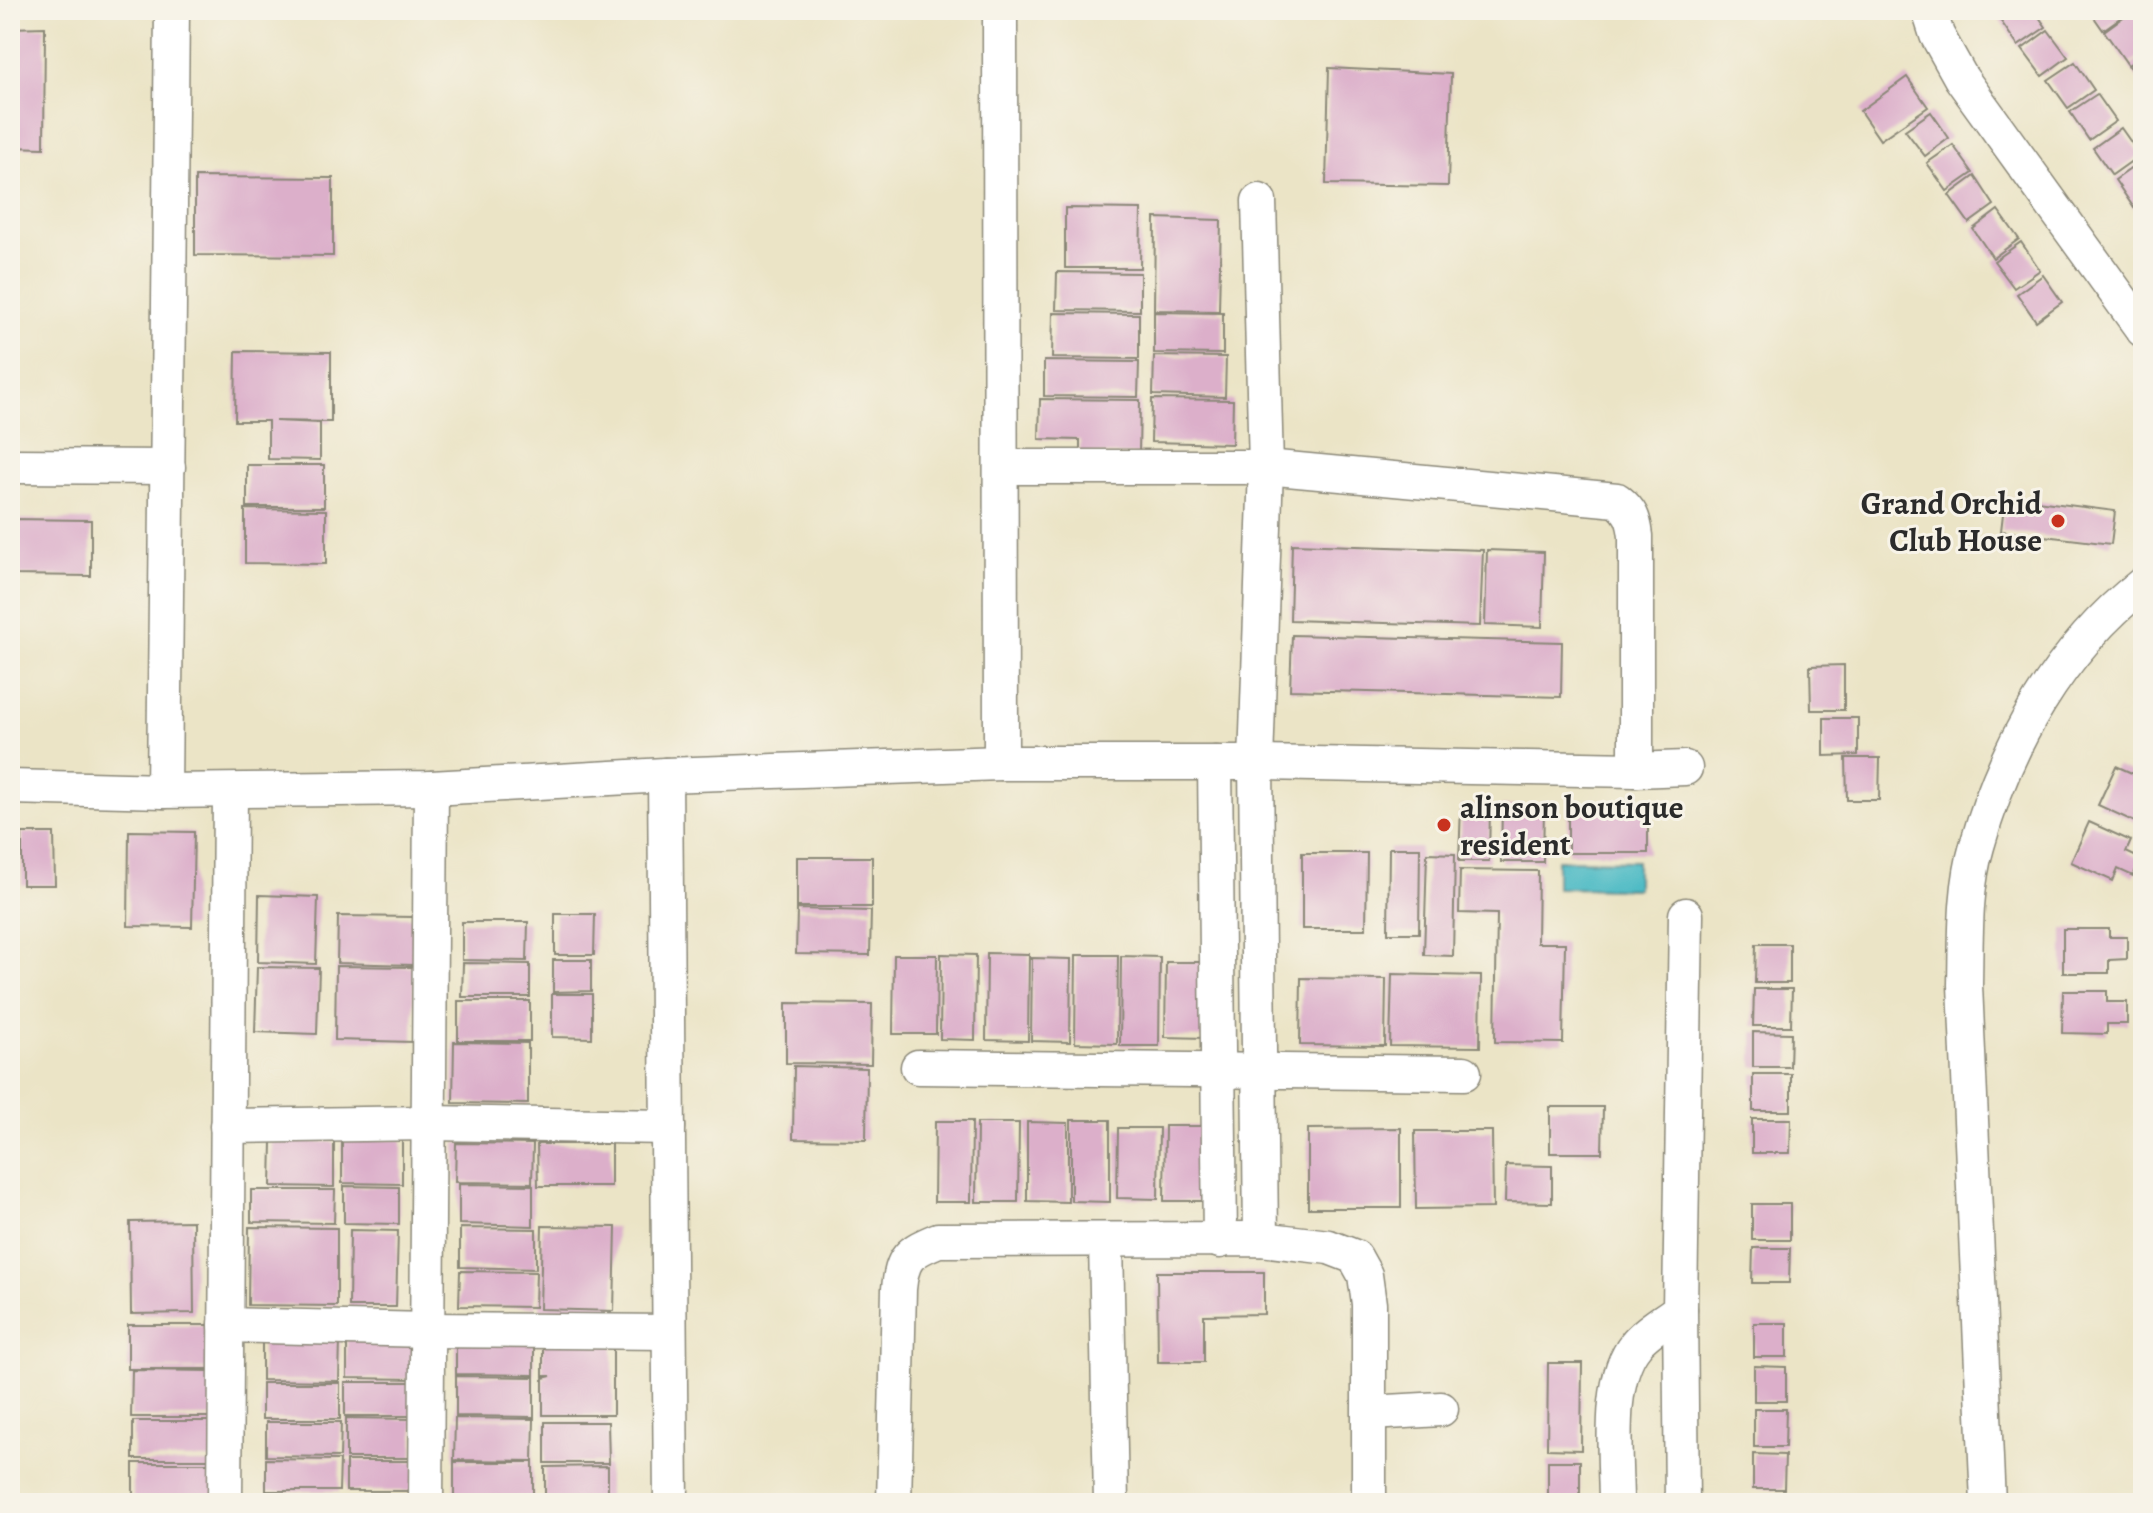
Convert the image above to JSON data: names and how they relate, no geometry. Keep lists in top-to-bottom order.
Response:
{
  "places": ["Grand Orchid Club House", "alinson boutique resident"]
}
